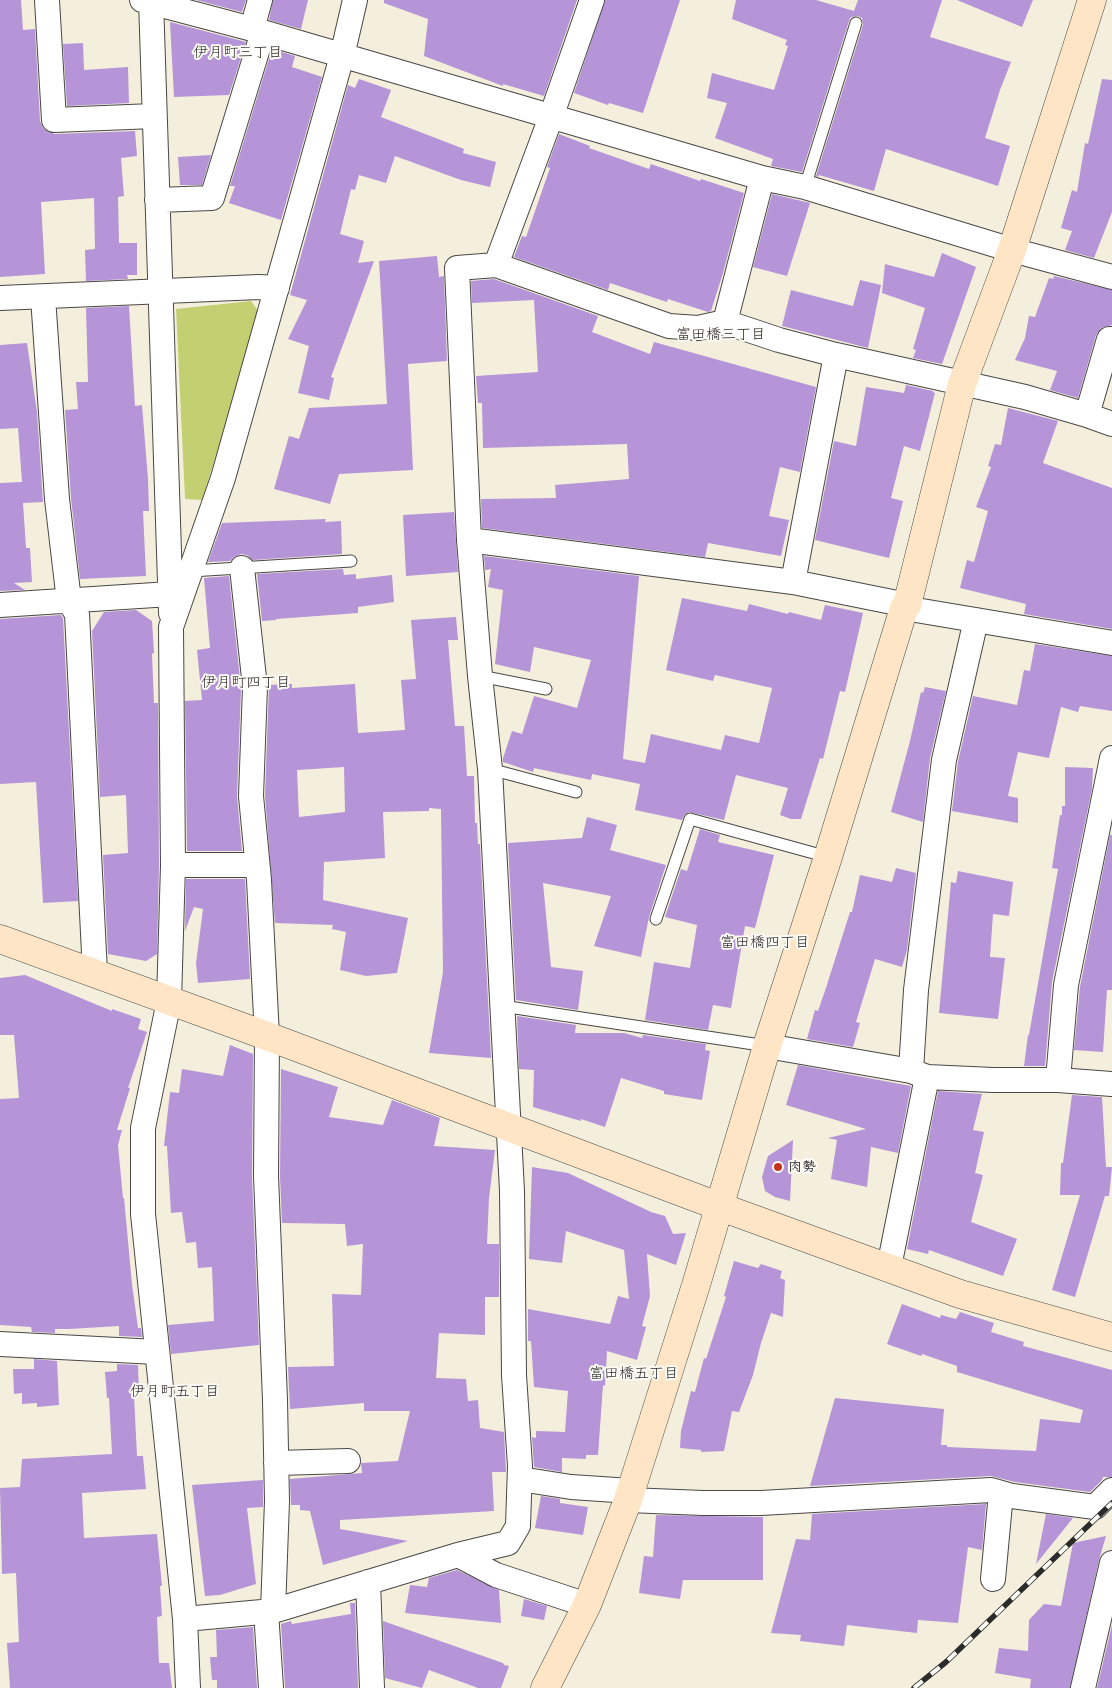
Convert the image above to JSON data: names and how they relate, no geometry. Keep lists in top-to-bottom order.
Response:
{
  "districts": [
    "伊月町三丁目",
    "富田橋三丁目",
    "伊月町四丁目",
    "富田橋四丁目",
    "富田橋五丁目",
    "伊月町五丁目"
  ],
  "places": ["肉勢"]
}
